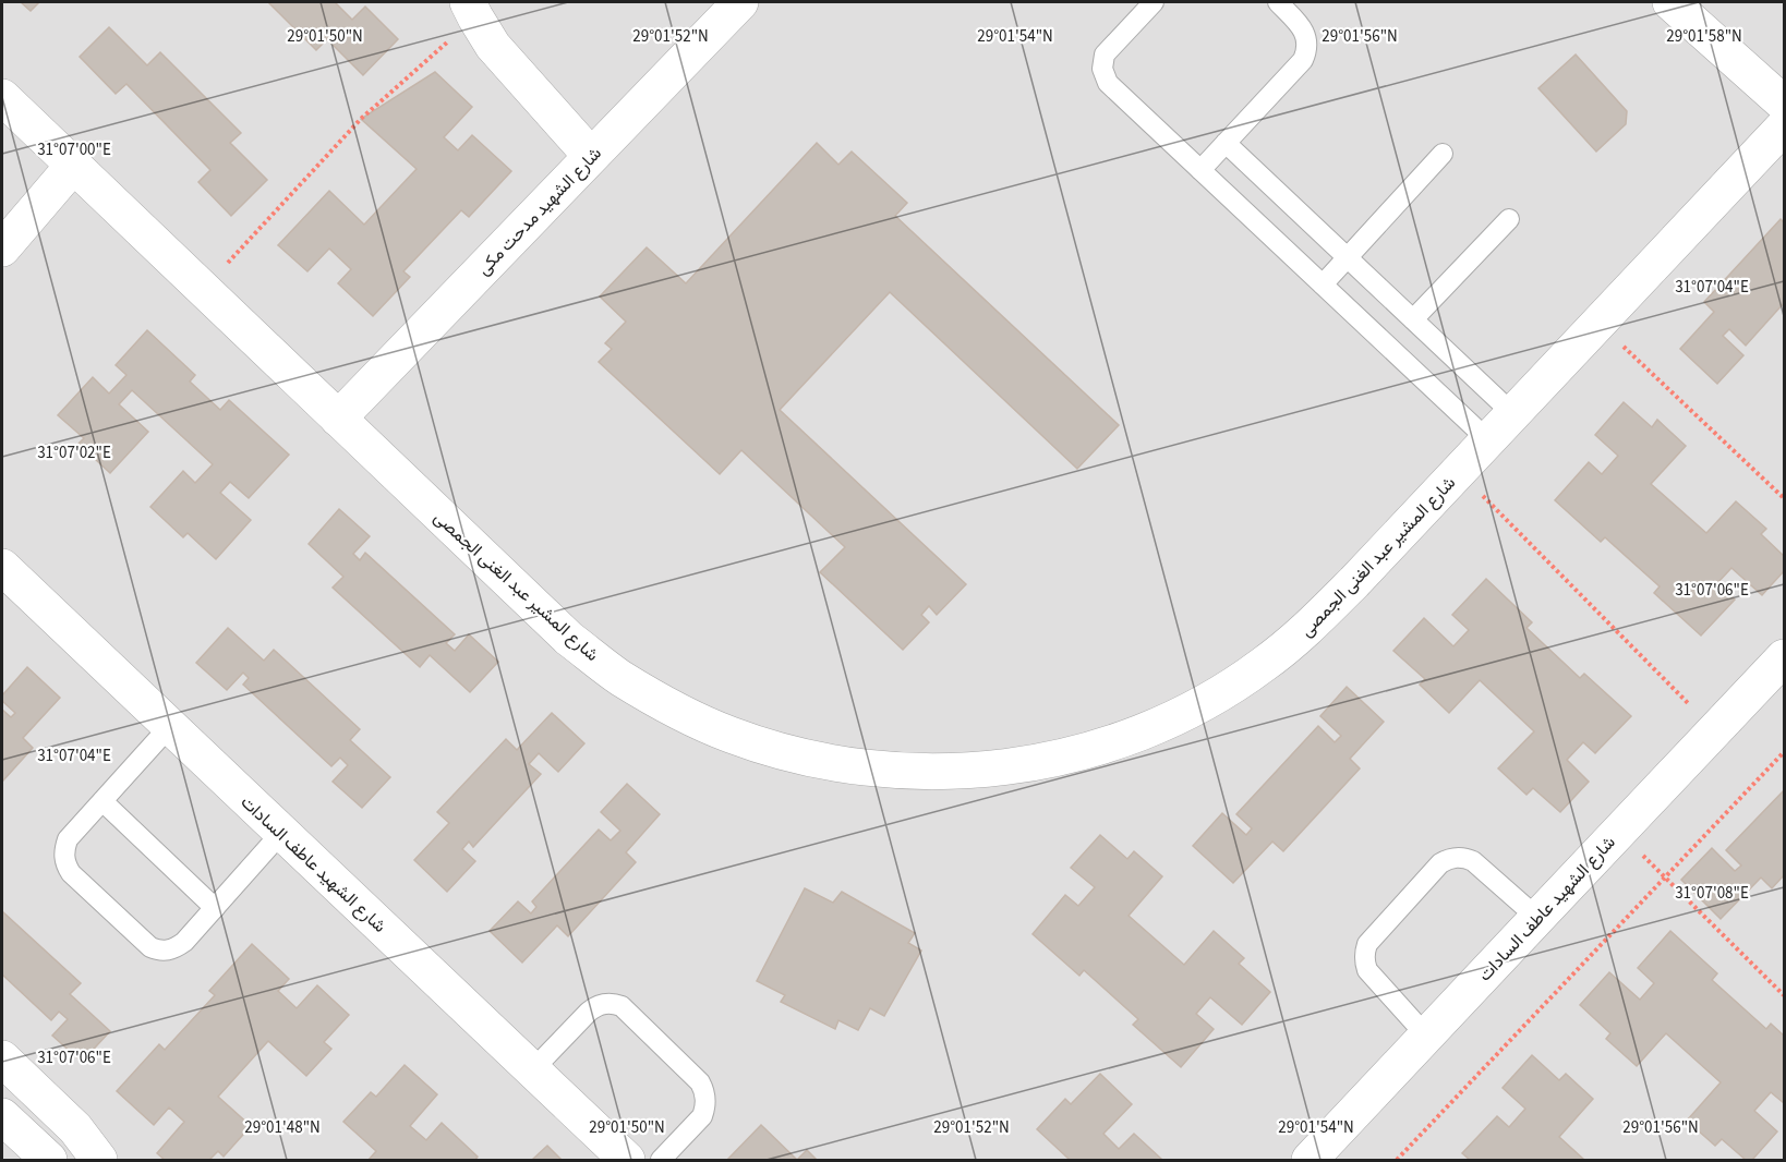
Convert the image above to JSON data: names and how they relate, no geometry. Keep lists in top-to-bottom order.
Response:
{
  "streets": {
    "street": ["شارع الشهيد مدحت مكى", "شارع المشير عبد الغنى الجمصى", "شارع الشهيد عاطف السادات"]
  },
  "crossings": [
    ["شارع الشهيد مدحت مكى", "شارع المشير عبد الغنى الجمصى"]
  ],
  "coordinates": [
    "29°01'50\"N",
    "29°01'52\"N",
    "29°01'54\"N",
    "29°01'56\"N",
    "29°01'58\"N",
    "31°07'00\"E",
    "31°07'04\"E",
    "31°07'02\"E",
    "31°07'06\"E",
    "31°07'08\"E",
    "29°01'48\"N"
  ]
}
